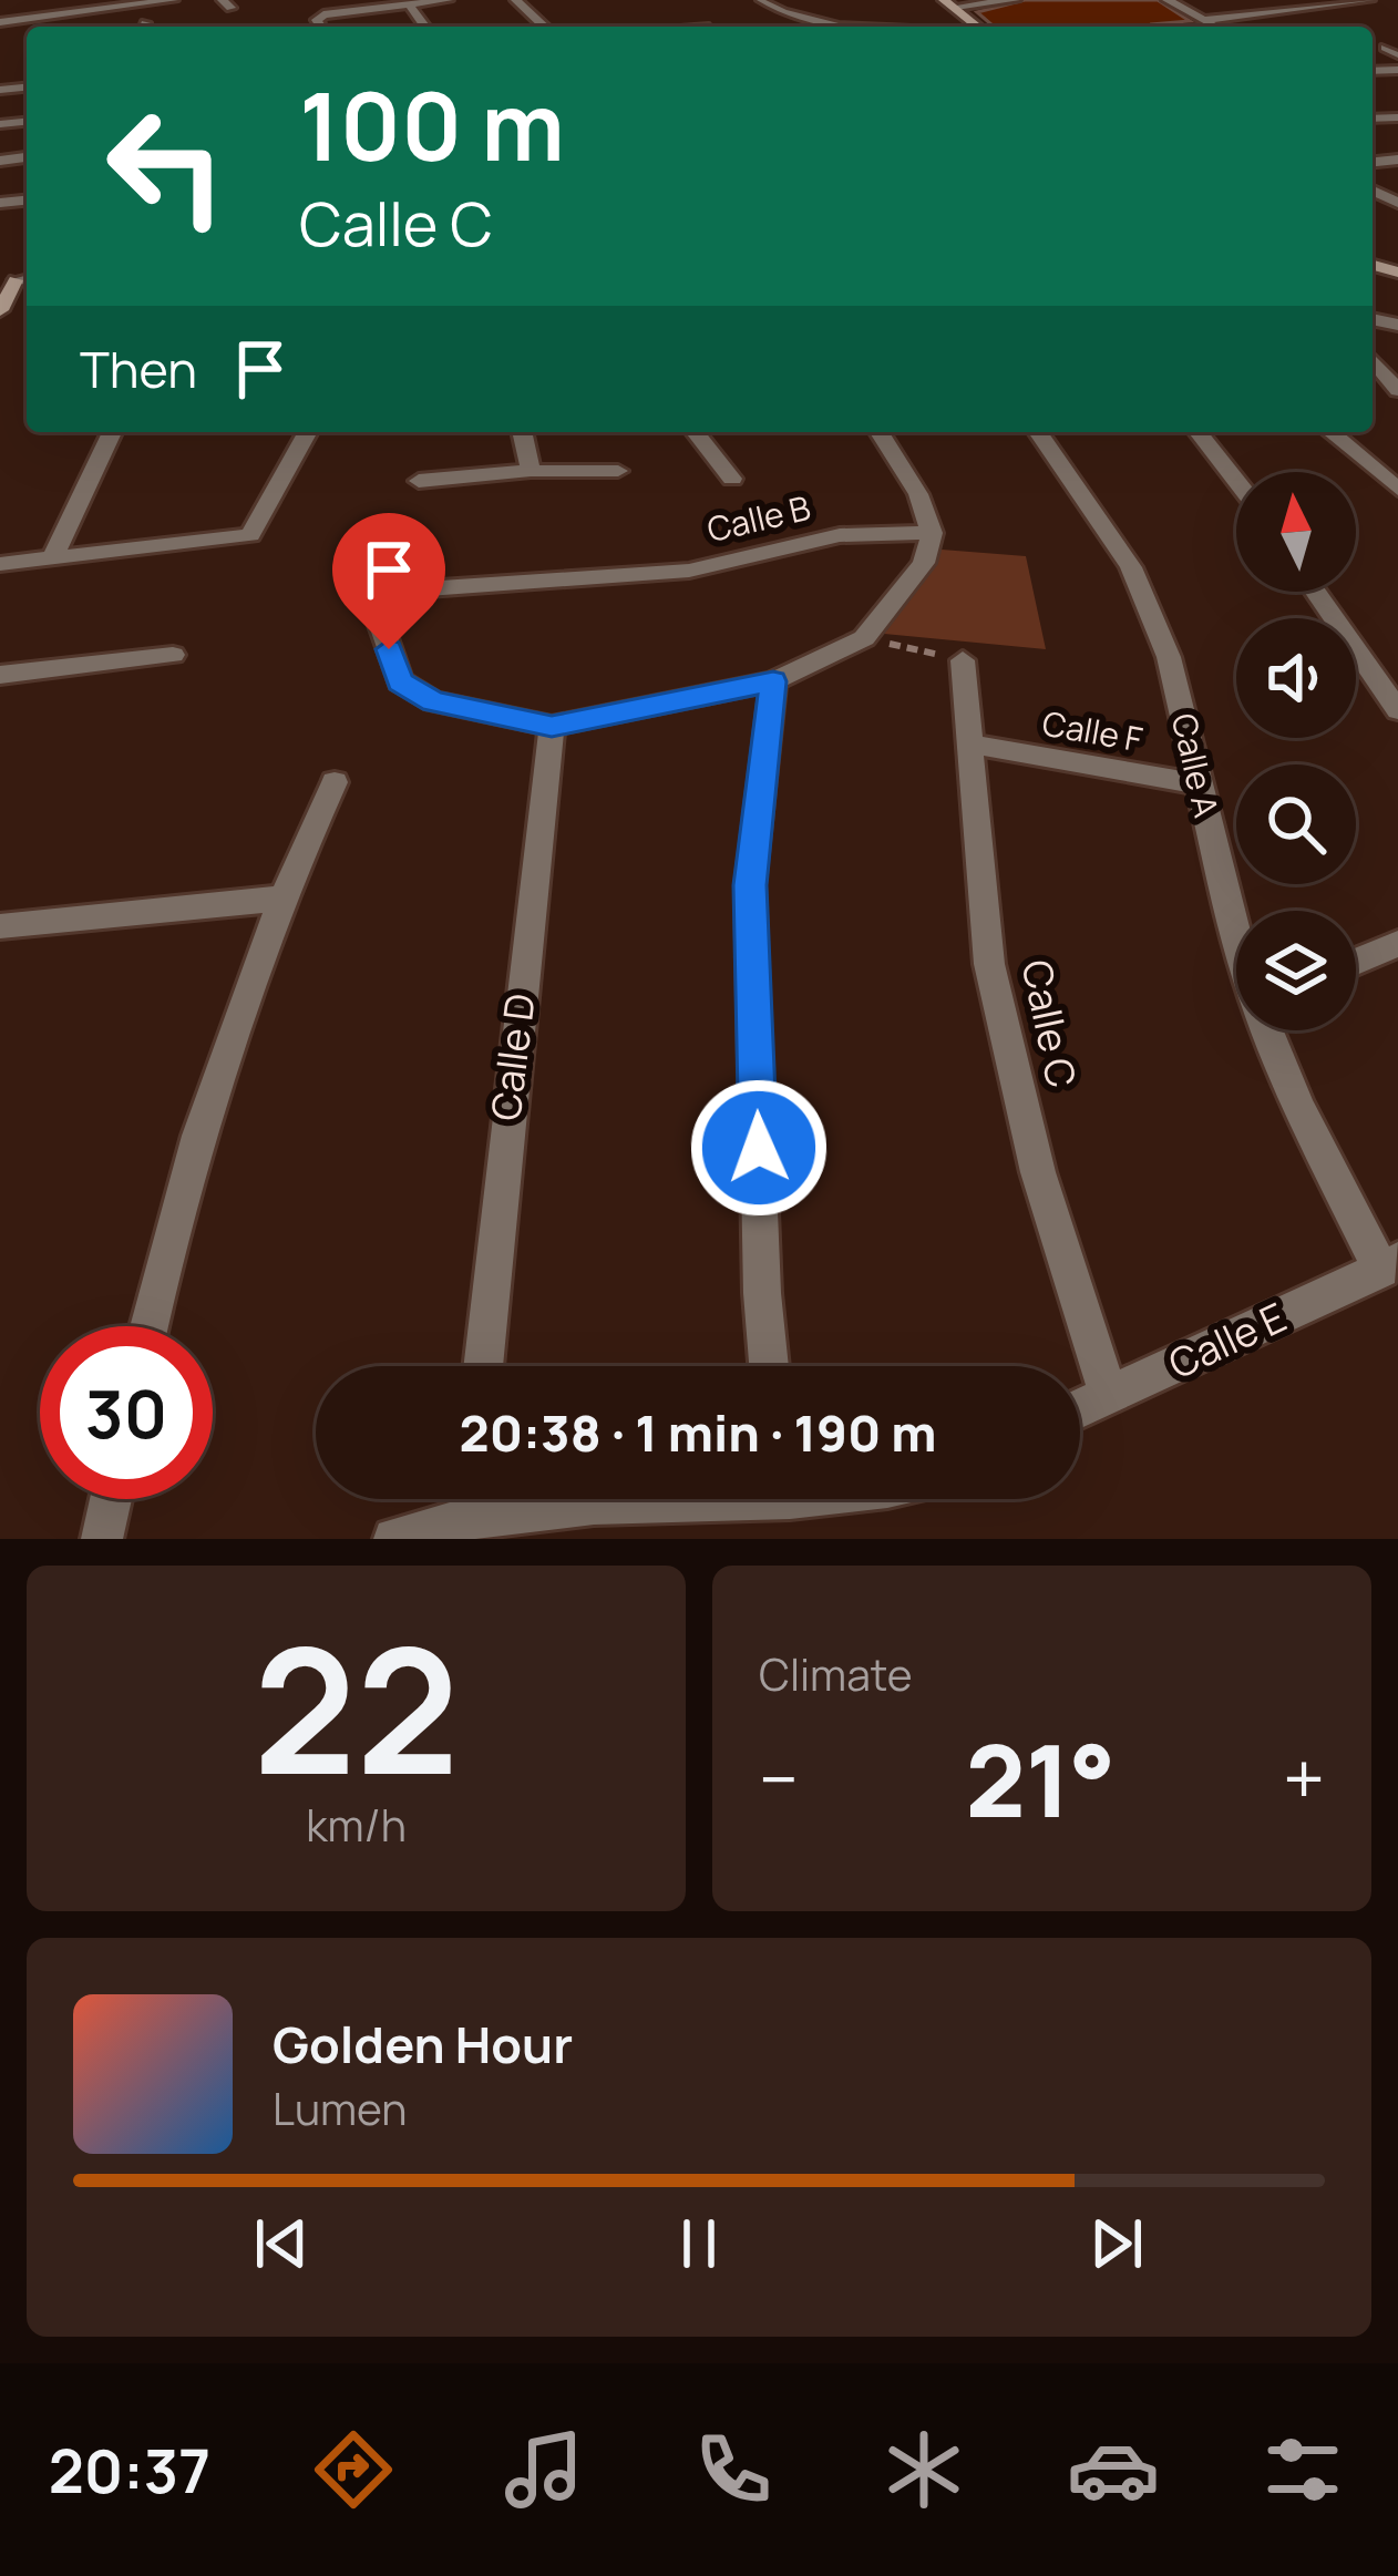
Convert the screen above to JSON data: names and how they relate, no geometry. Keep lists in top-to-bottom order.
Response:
{
  "streets": {
    "street": [
      "Calle B",
      "Calle F",
      "Calle A",
      "Calle C",
      "Calle D",
      "Calle E"
    ]
  },
  "crossings": [
    ["Calle B", "Calle D"],
    ["Calle F", "Calle A"],
    ["Calle F", "Calle C"],
    ["Calle A", "Calle E"],
    ["Calle C", "Calle E"]
  ],
  "north": "top",
  "page": {
    "turn": ["100 m", "Calle C"],
    "then": "Then",
    "limit": "30",
    "trip": "20:38 · 1 min · 190 m",
    "tile": [
      ["22", "km/h"],
      "Climate"
    ],
    "heat": ["−", "21°", "+"],
    "song": ["Golden Hour", "Lumen"],
    "tabs": "20:37"
  }
}
